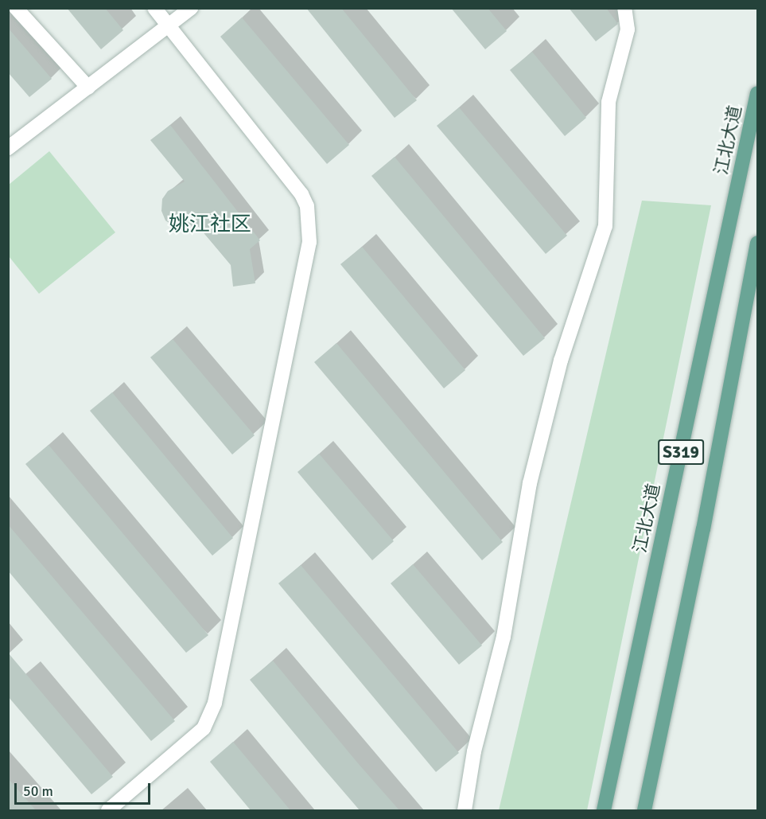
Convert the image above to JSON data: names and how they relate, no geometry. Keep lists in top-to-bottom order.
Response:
{
  "streets": {
    "main road": ["江北大道", "S319"]
  },
  "districts": ["姚江社区"],
  "scale_bar": "50 m"
}
